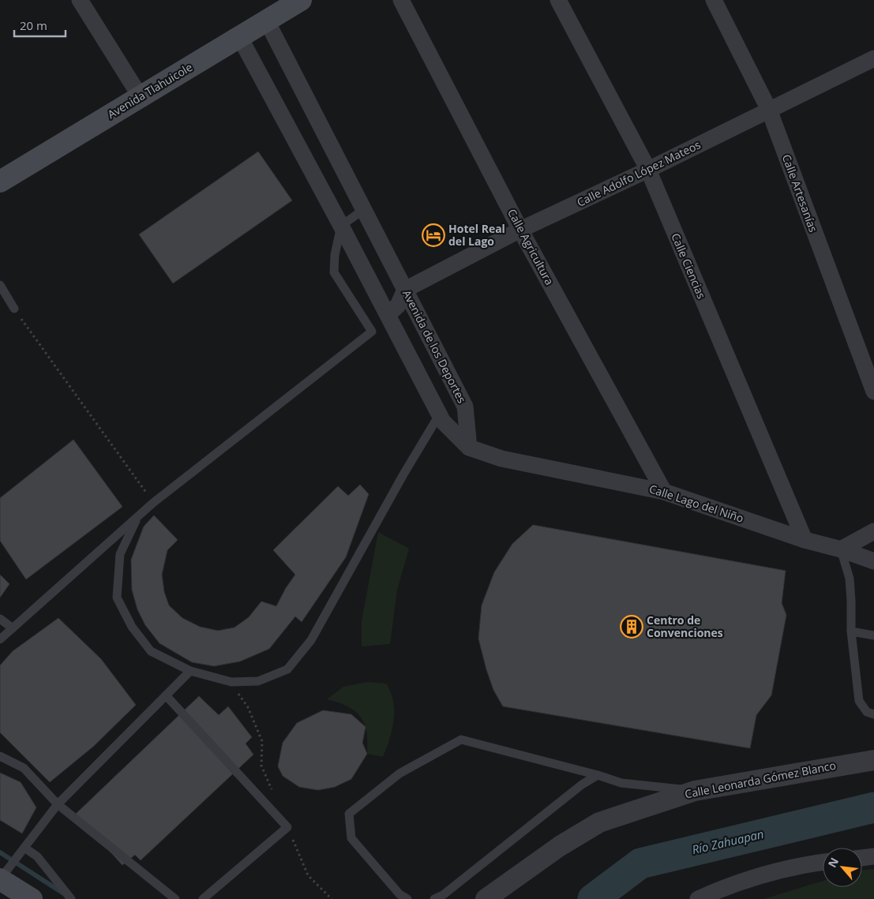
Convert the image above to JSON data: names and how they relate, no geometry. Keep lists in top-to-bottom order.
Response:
{
  "streets": {
    "main road": ["Avenida Tlahuicole"],
    "street": [
      "Calle Adolfo López Mateos",
      "Calle Artesanías",
      "Calle Agricultura",
      "Calle Ciencias",
      "Avenida de los Deportes",
      "Calle Lago del Niño",
      "Calle Leonarda Gómez Blanco"
    ]
  },
  "crossings": [
    ["Avenida Tlahuicole", "Avenida de los Deportes"],
    ["Calle Adolfo López Mateos", "Calle Artesanías"],
    ["Calle Adolfo López Mateos", "Calle Agricultura"],
    ["Calle Adolfo López Mateos", "Calle Ciencias"],
    ["Calle Adolfo López Mateos", "Avenida de los Deportes"],
    ["Calle Agricultura", "Calle Lago del Niño"],
    ["Calle Ciencias", "Calle Lago del Niño"],
    ["Avenida de los Deportes", "Calle Lago del Niño"]
  ],
  "water": ["Río Zahuapan"],
  "places": {
    "hotel": ["Hotel Real del Lago"],
    "building": ["Centro de Convenciones"]
  },
  "scale_bar": "20 m",
  "north": "top left"
}
